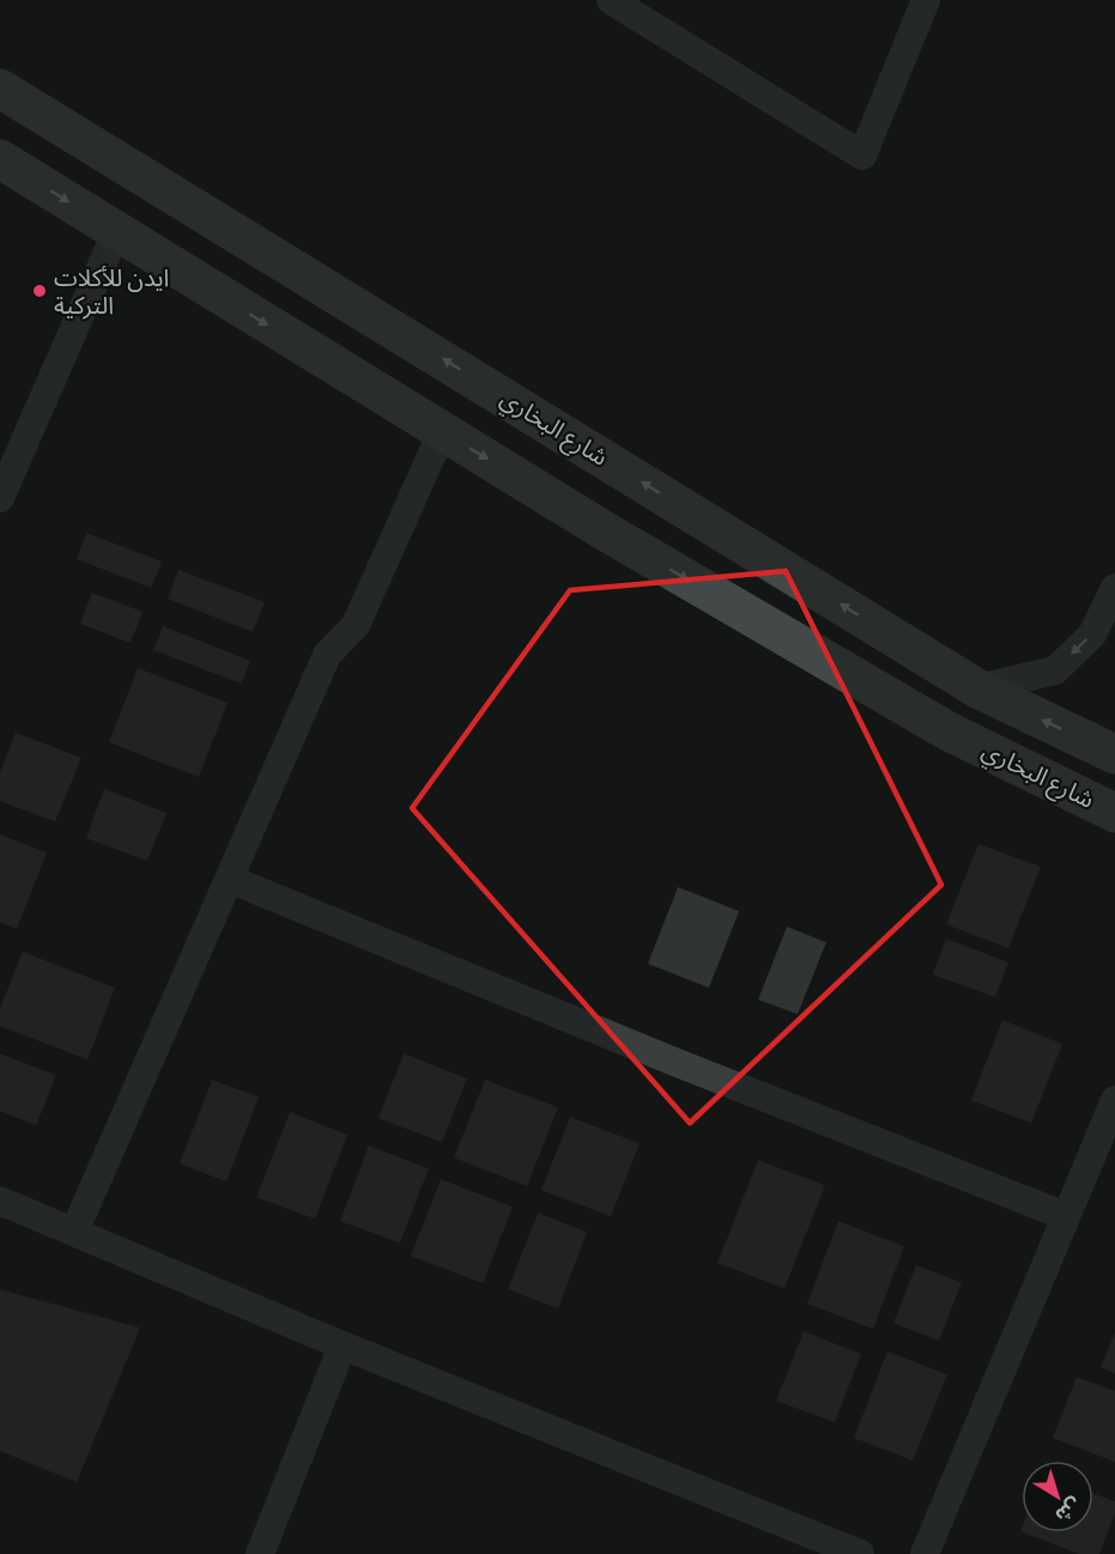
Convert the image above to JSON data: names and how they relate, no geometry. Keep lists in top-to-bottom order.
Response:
{
  "streets": {
    "main road": ["شارع البخاري"]
  },
  "places": ["ايدن للأكلات التركية"],
  "north": "bottom right"
}
